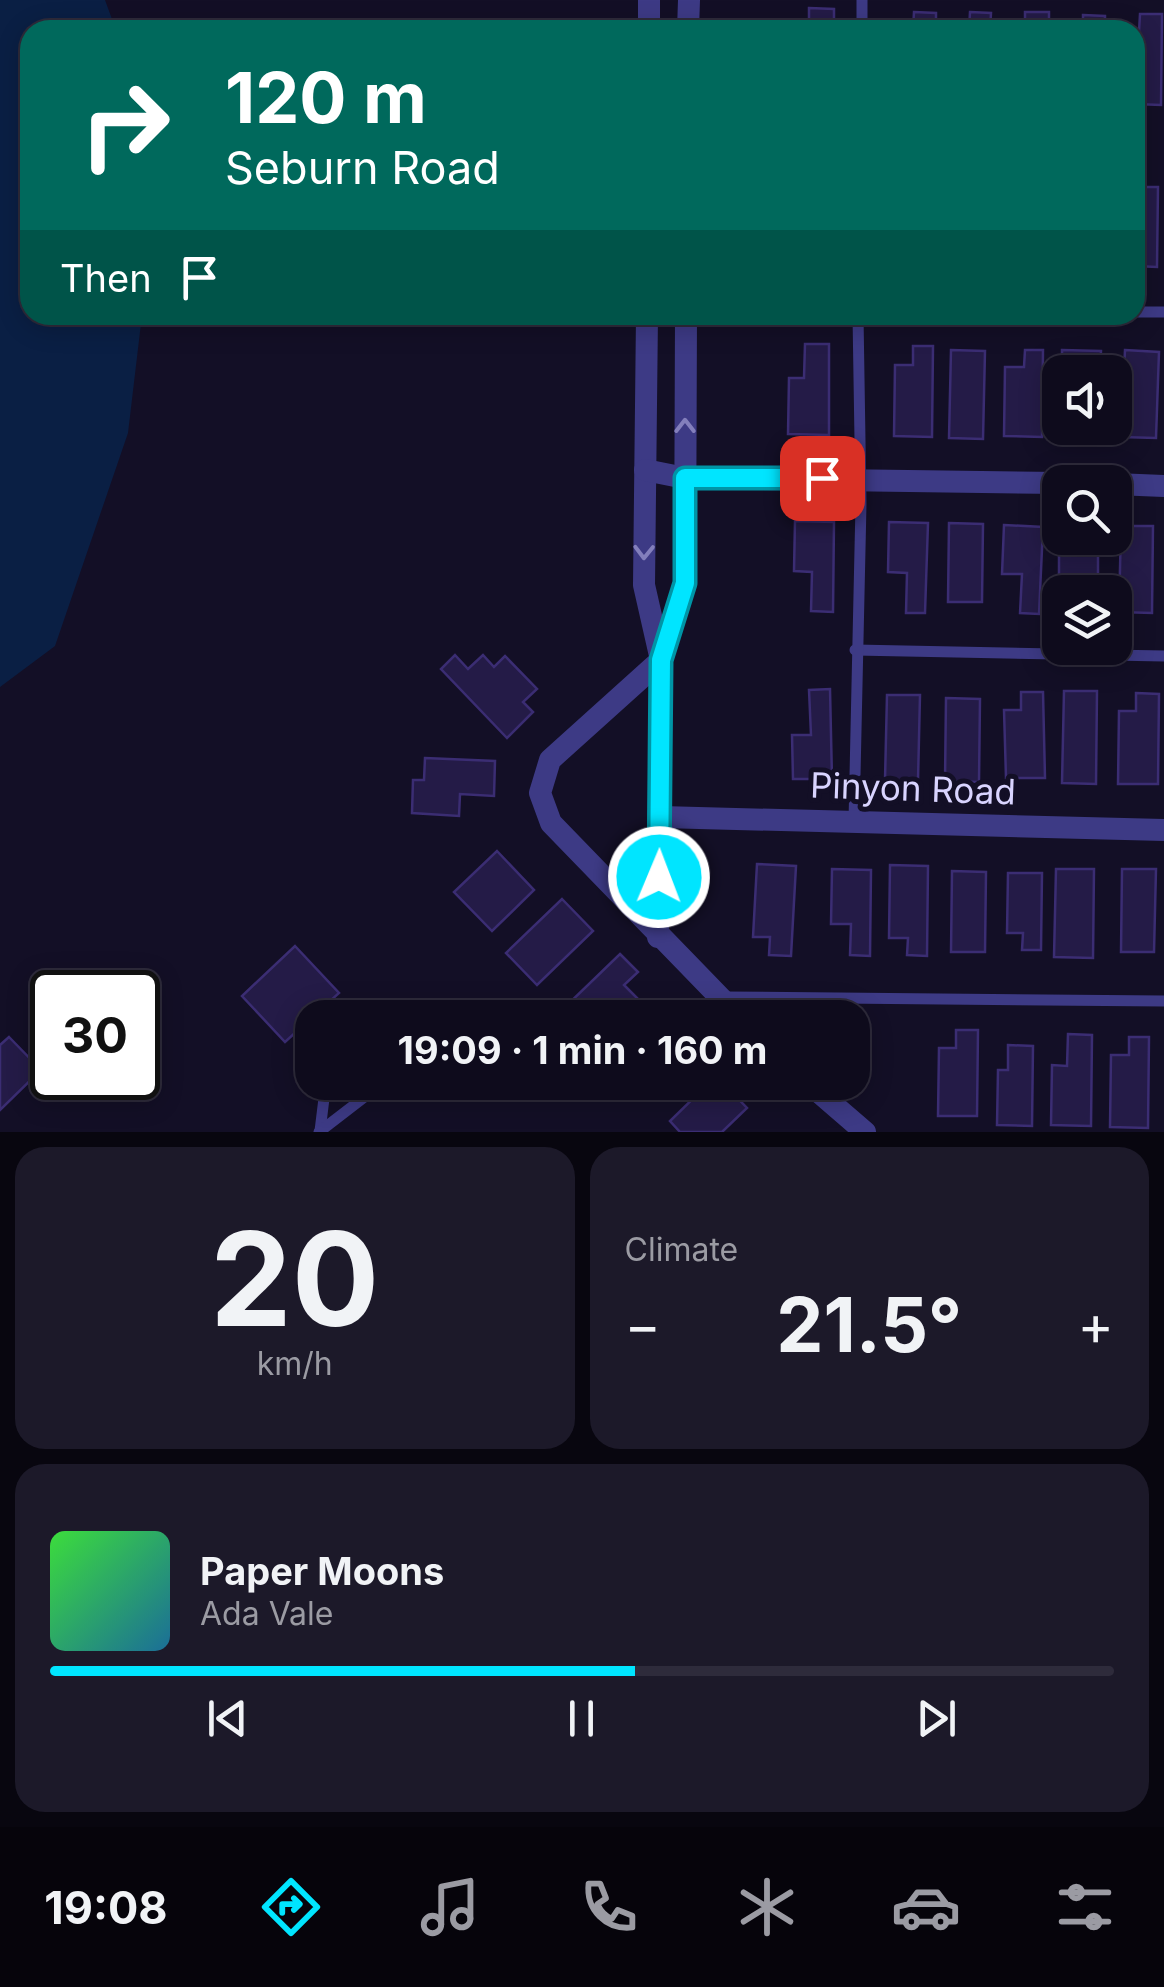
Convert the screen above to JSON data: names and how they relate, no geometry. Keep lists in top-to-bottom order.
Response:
{
  "streets": {
    "street": ["Pinyon Road"]
  },
  "page": {
    "turn": ["120 m", "Seburn Road"],
    "then": "Then",
    "limit": "30",
    "trip": "19:09 · 1 min · 160 m",
    "tile": [
      ["20", "km/h"],
      "Climate"
    ],
    "heat": ["−", "21.5°", "+"],
    "song": ["Paper Moons", "Ada Vale"],
    "tabs": "19:08"
  }
}
